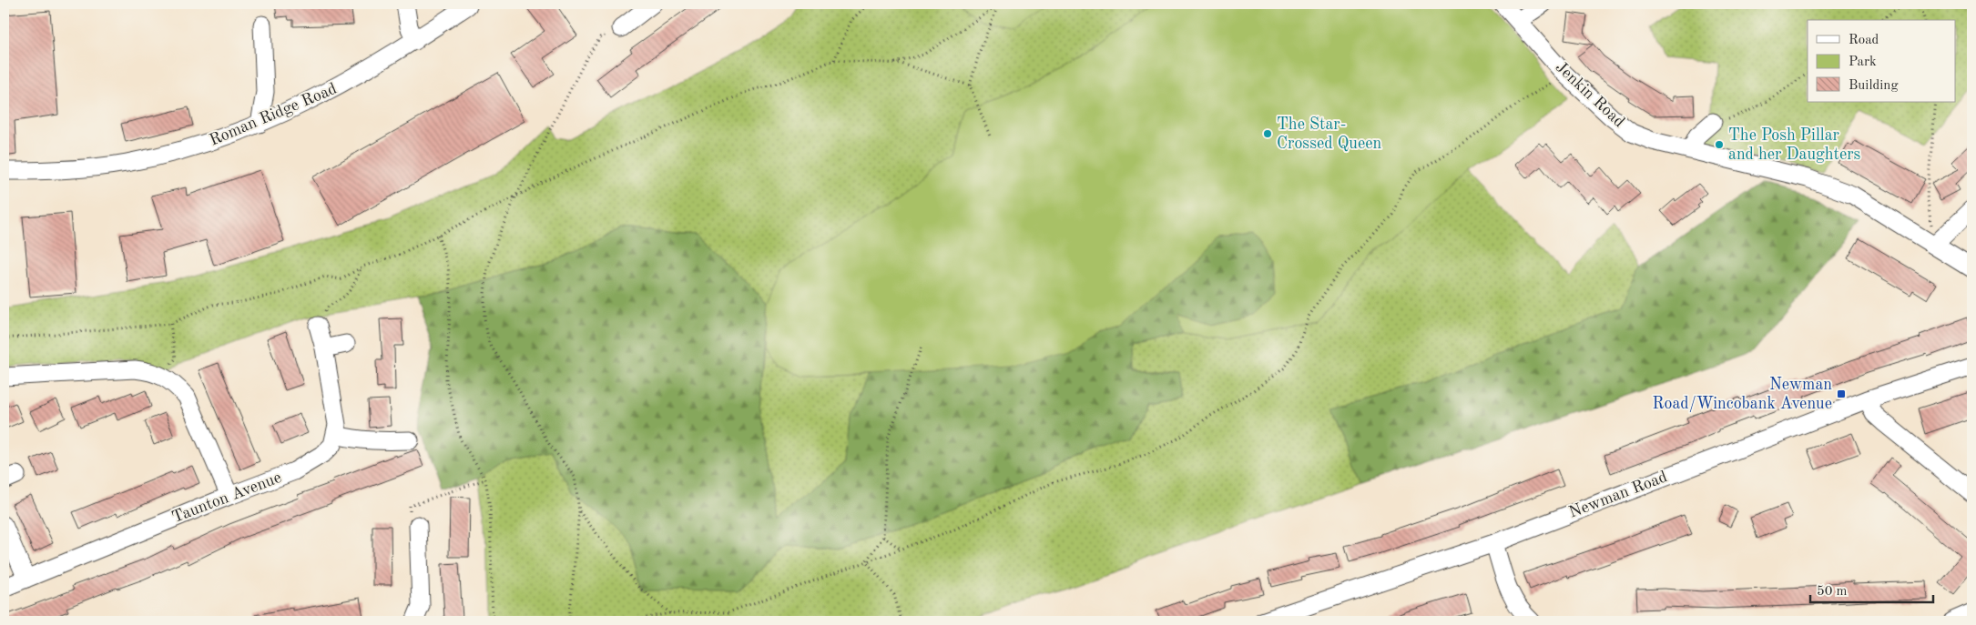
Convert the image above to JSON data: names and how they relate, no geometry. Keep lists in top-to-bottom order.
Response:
{
  "streets": {
    "street": [
      "Jenkin Road",
      "Roman Ridge Road",
      "Newman Road",
      "Taunton Avenue"
    ]
  },
  "places": {
    "other": ["The Star- Crossed Queen", "The Posh Pillar and her Daughters"],
    "transit": ["Newman Road/Wincobank Avenue"]
  },
  "legend": ["Road", "Park", "Building"],
  "scale_bar": "50 m"
}
